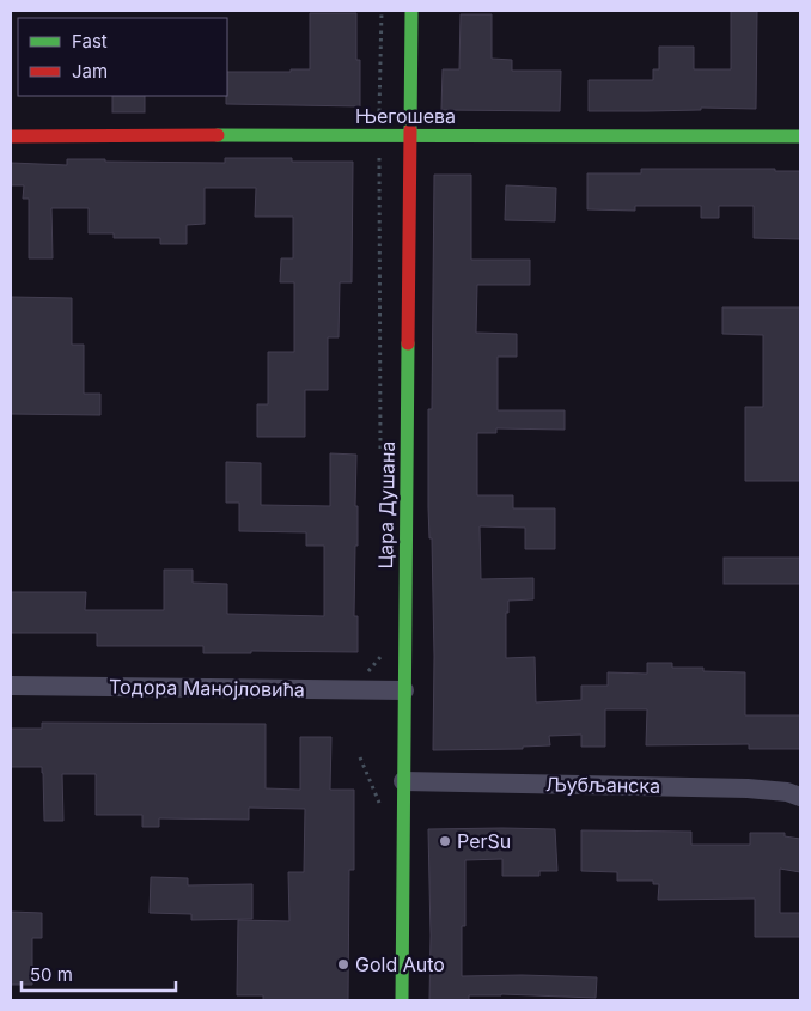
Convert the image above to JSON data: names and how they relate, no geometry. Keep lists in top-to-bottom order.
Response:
{
  "streets": {
    "street": [
      "Његошева",
      "Цара Душана",
      "Тодора Манојловића",
      "Љубљанска"
    ]
  },
  "crossings": [
    ["Његошева", "Цара Душана"],
    ["Цара Душана", "Тодора Манојловића"],
    ["Цара Душана", "Љубљанска"]
  ],
  "places": ["PerSu", "Gold Auto"],
  "legend": ["Fast", "Jam"],
  "scale_bar": "50 m"
}
